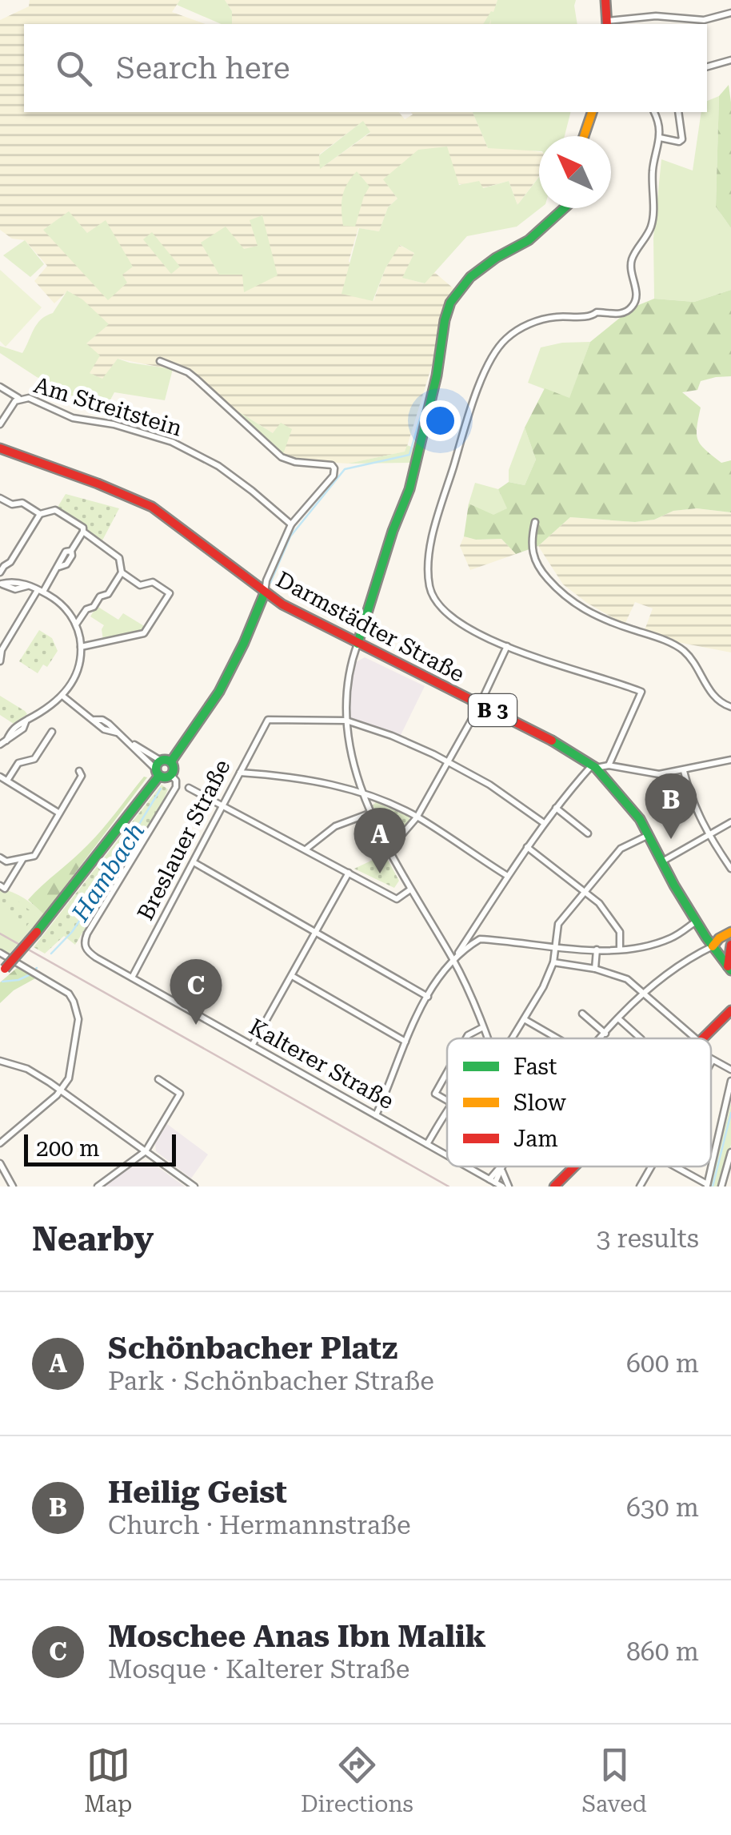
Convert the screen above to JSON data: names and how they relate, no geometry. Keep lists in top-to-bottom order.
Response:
{
  "streets": {
    "main road": ["Darmstädter Straße", "B 3"],
    "street": ["Am Streitstein", "Breslauer Straße", "Kalterer Straße"]
  },
  "crossings": [
    ["Breslauer Straße", "Kalterer Straße"]
  ],
  "water": ["Hambach"],
  "legend": ["Fast", "Slow", "Jam"],
  "scale_bar": "200 m",
  "north": "top left",
  "page": {
    "search": "Search here",
    "pins": ["B", "A", "C"],
    "scale": "200 m",
    "heading": ["Nearby", "3 results"],
    "list": [
      {
        "mark": "A",
        "name": "Schönbacher Platz",
        "note": "Park · Schönbacher Straße",
        "value": "600 m"
      },
      {
        "mark": "B",
        "name": "Heilig Geist",
        "note": "Church · Hermannstraße",
        "value": "630 m"
      },
      {
        "mark": "C",
        "name": "Moschee Anas Ibn Malik",
        "note": "Mosque · Kalterer Straße",
        "value": "860 m"
      }
    ],
    "nav": ["Map", "Directions", "Saved"]
  }
}
